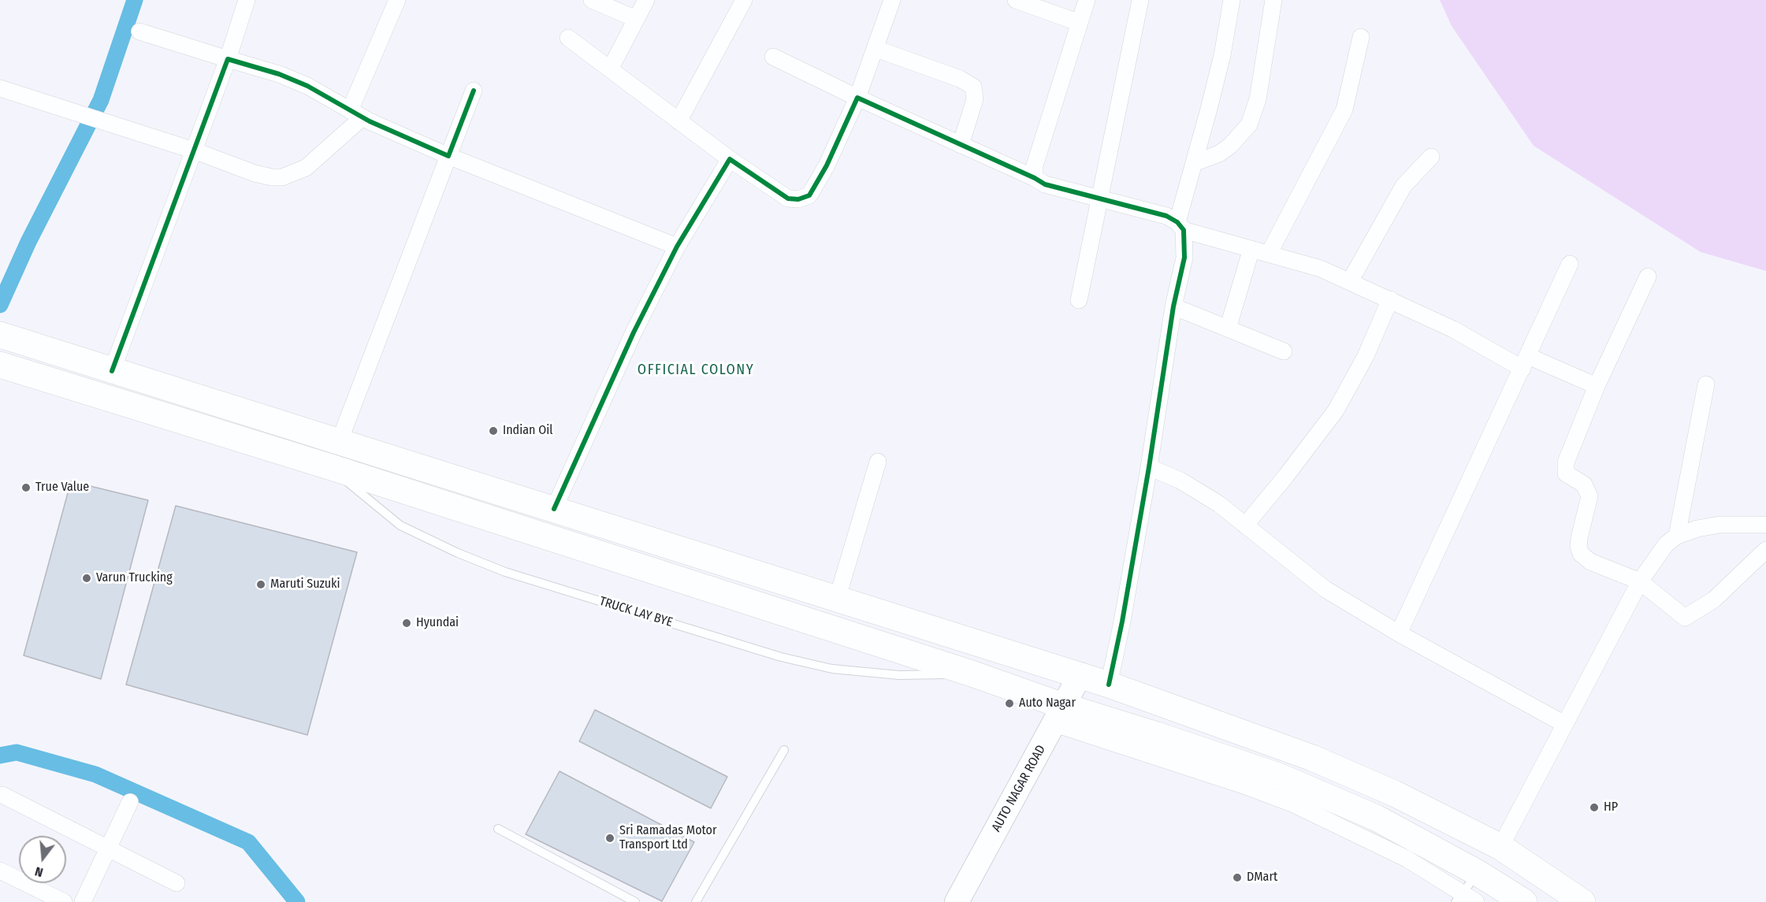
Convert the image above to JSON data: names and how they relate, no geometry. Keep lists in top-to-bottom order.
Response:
{
  "streets": {
    "street": ["AUTO NAGAR ROAD"],
    "lane": ["TRUCK LAY BYE"]
  },
  "districts": ["OFFICIAL COLONY"],
  "places": [
    "Indian Oil",
    "True Value",
    "Varun Trucking",
    "Maruti Suzuki",
    "Hyundai",
    "Auto Nagar",
    "HP",
    "Sri Ramadas Motor Transport Ltd",
    "DMart"
  ],
  "north": "bottom"
}
